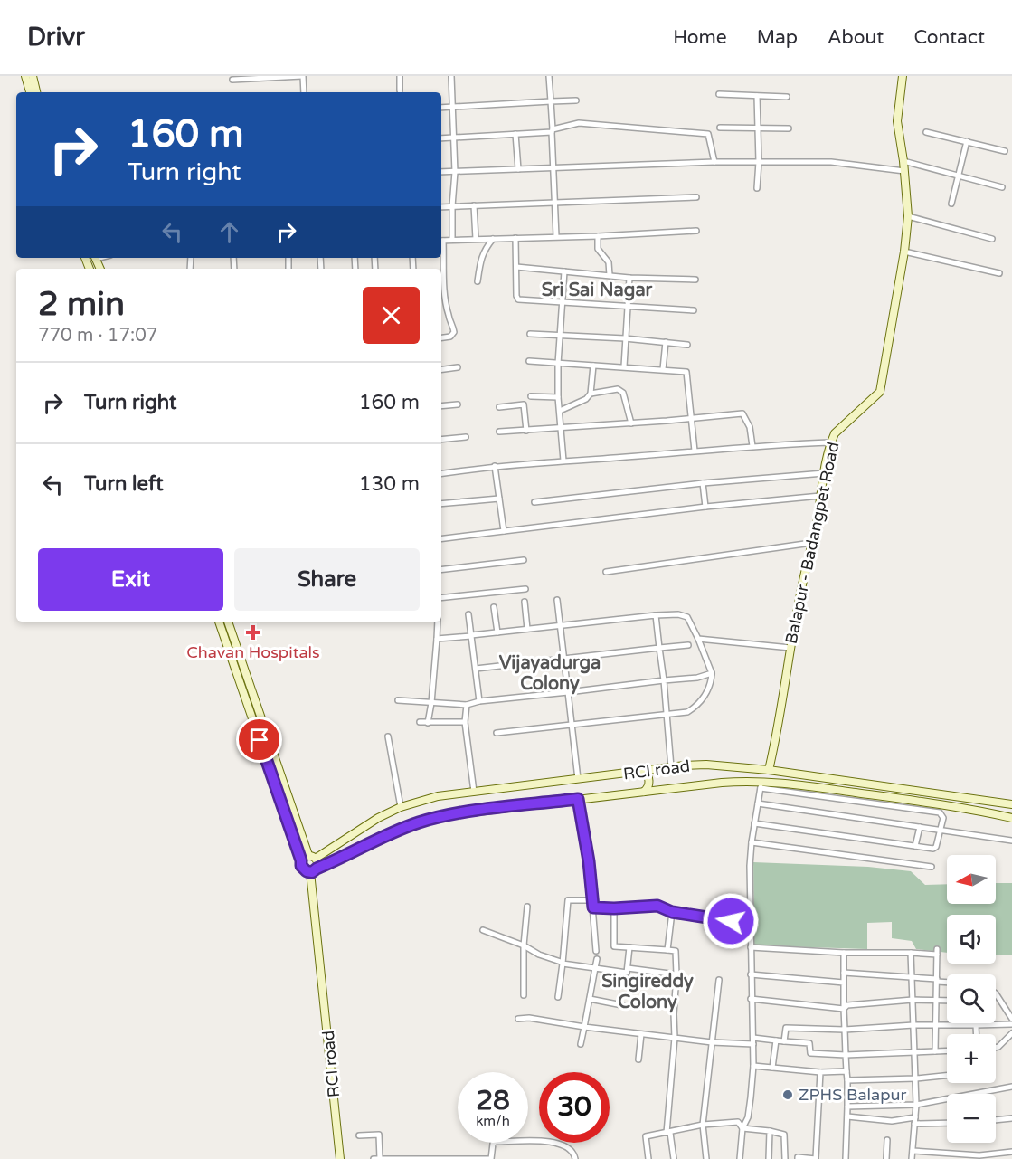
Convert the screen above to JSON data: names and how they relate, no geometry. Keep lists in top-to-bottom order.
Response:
{
  "streets": {
    "main road": ["Balapur - Badangpet Road", "RCI road"]
  },
  "crossings": [
    ["Balapur - Badangpet Road", "RCI road"]
  ],
  "districts": ["Sri Sai Nagar", "Vijayadurga Colony", "Singireddy Colony"],
  "places": {
    "health": ["Chavan Hospitals"],
    "other": ["ZPHS Balapur"]
  },
  "north": "left",
  "page": {
    "header": "Drivr",
    "nav": [
      "Home",
      "Map",
      "About",
      "Contact"
    ],
    "turn": ["160 m", "Turn right"],
    "heading": ["2 min", "770 m · 17:07"],
    "list": [
      {
        "name": "Turn right",
        "value": "160 m"
      },
      {
        "name": "Turn left",
        "value": "130 m"
      }
    ],
    "buttons": ["Exit", "Share"],
    "map_buttons": ["+", "−"],
    "speed": "28 km/h",
    "limit": "30"
  }
}
